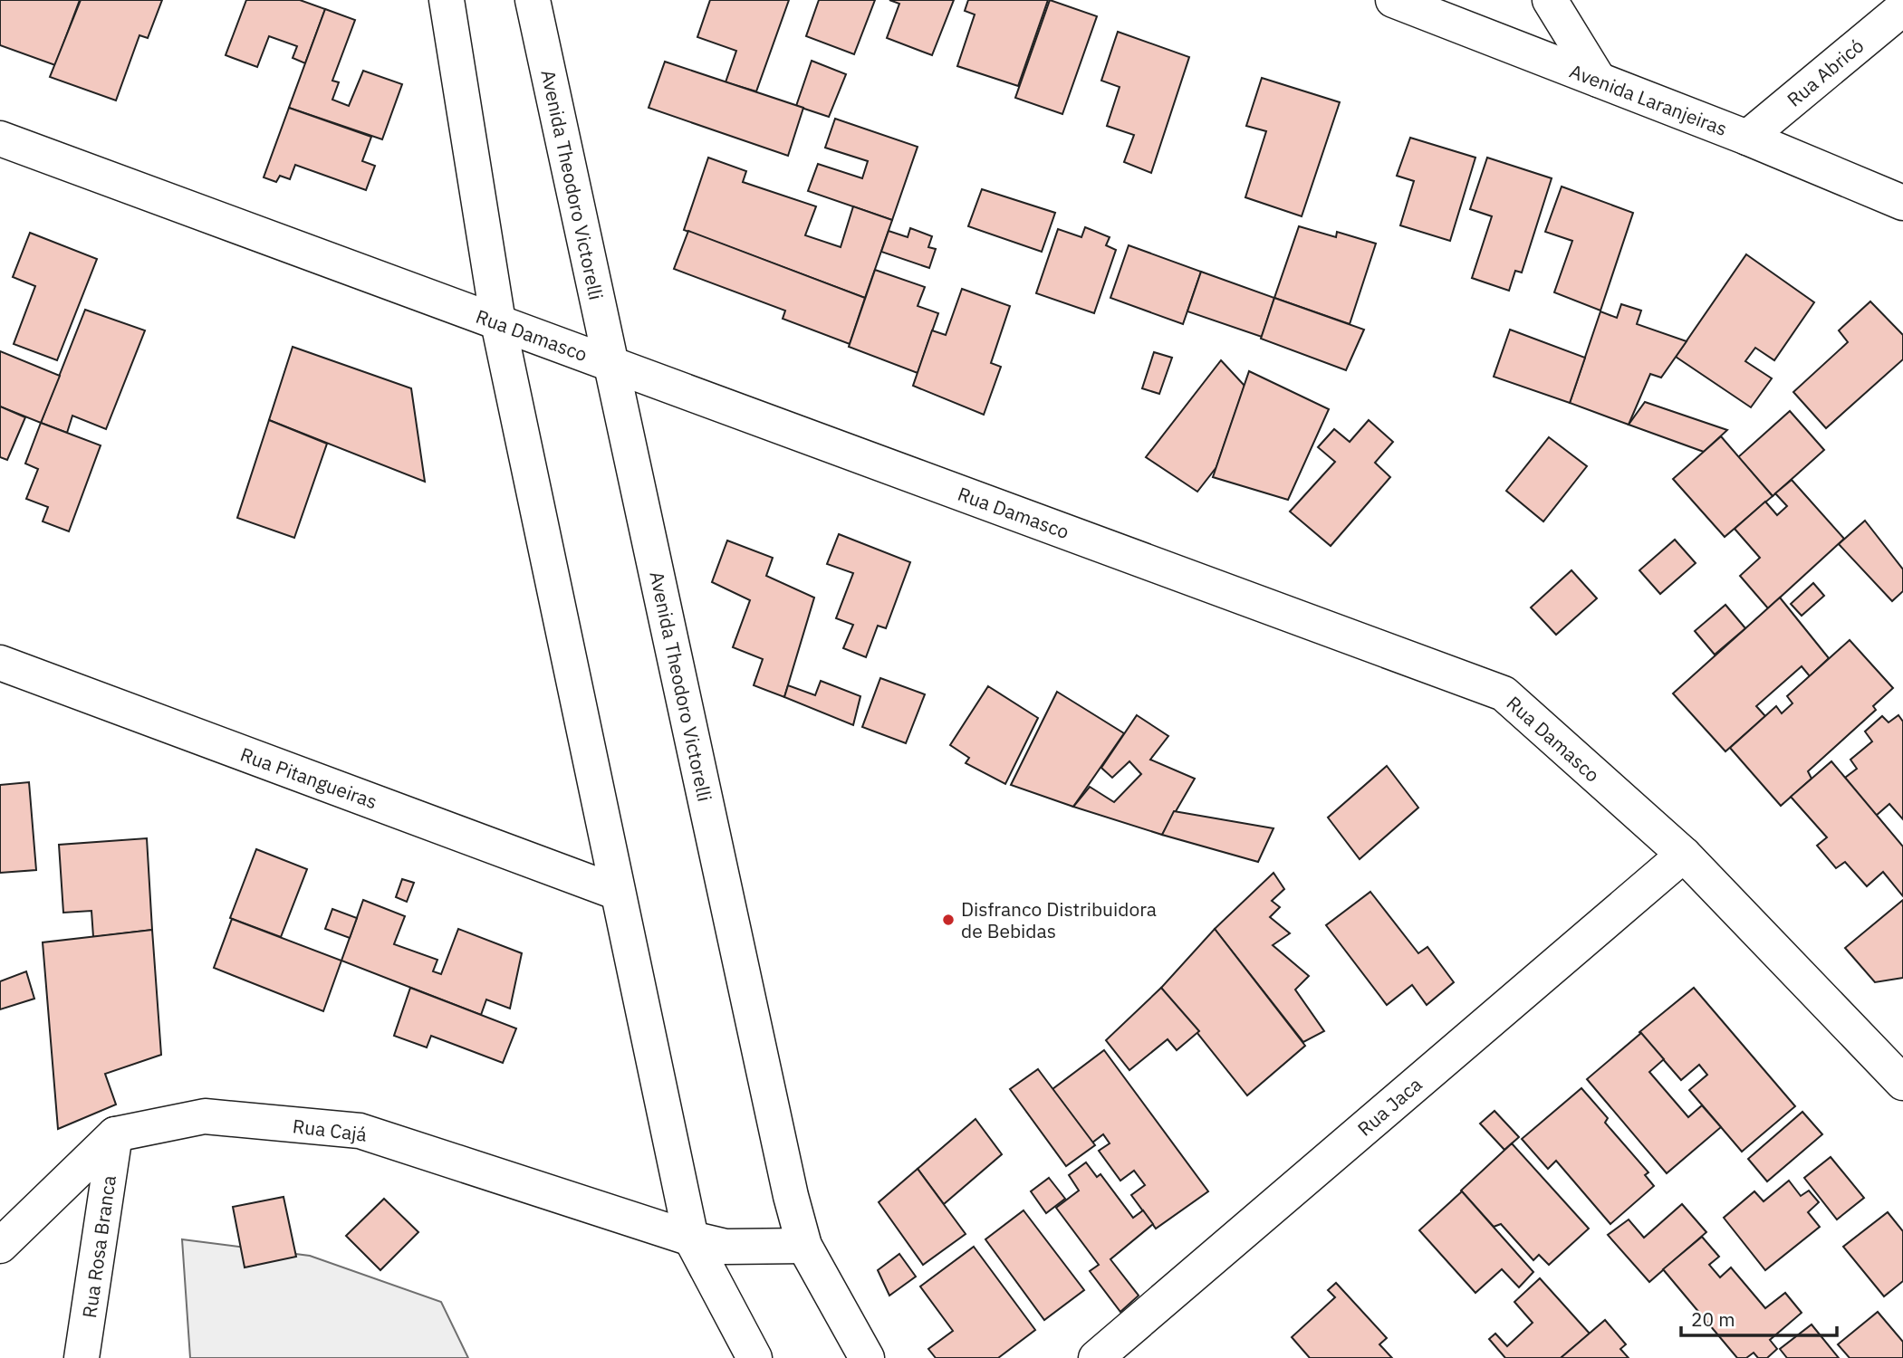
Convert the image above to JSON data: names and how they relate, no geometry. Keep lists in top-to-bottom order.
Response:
{
  "streets": {
    "street": [
      "Rua Abricó",
      "Avenida Laranjeiras",
      "Avenida Theodoro Victorelli",
      "Rua Damasco",
      "Rua Pitangueiras",
      "Rua Jaca",
      "Rua Cajá",
      "Rua Rosa Branca"
    ]
  },
  "crossings": [
    ["Rua Abricó", "Avenida Laranjeiras"],
    ["Avenida Theodoro Victorelli", "Rua Damasco"],
    ["Avenida Theodoro Victorelli", "Rua Cajá"],
    ["Rua Damasco", "Rua Jaca"],
    ["Rua Cajá", "Rua Rosa Branca"]
  ],
  "places": ["Disfranco Distribuidora de Bebidas"],
  "scale_bar": "20 m"
}
